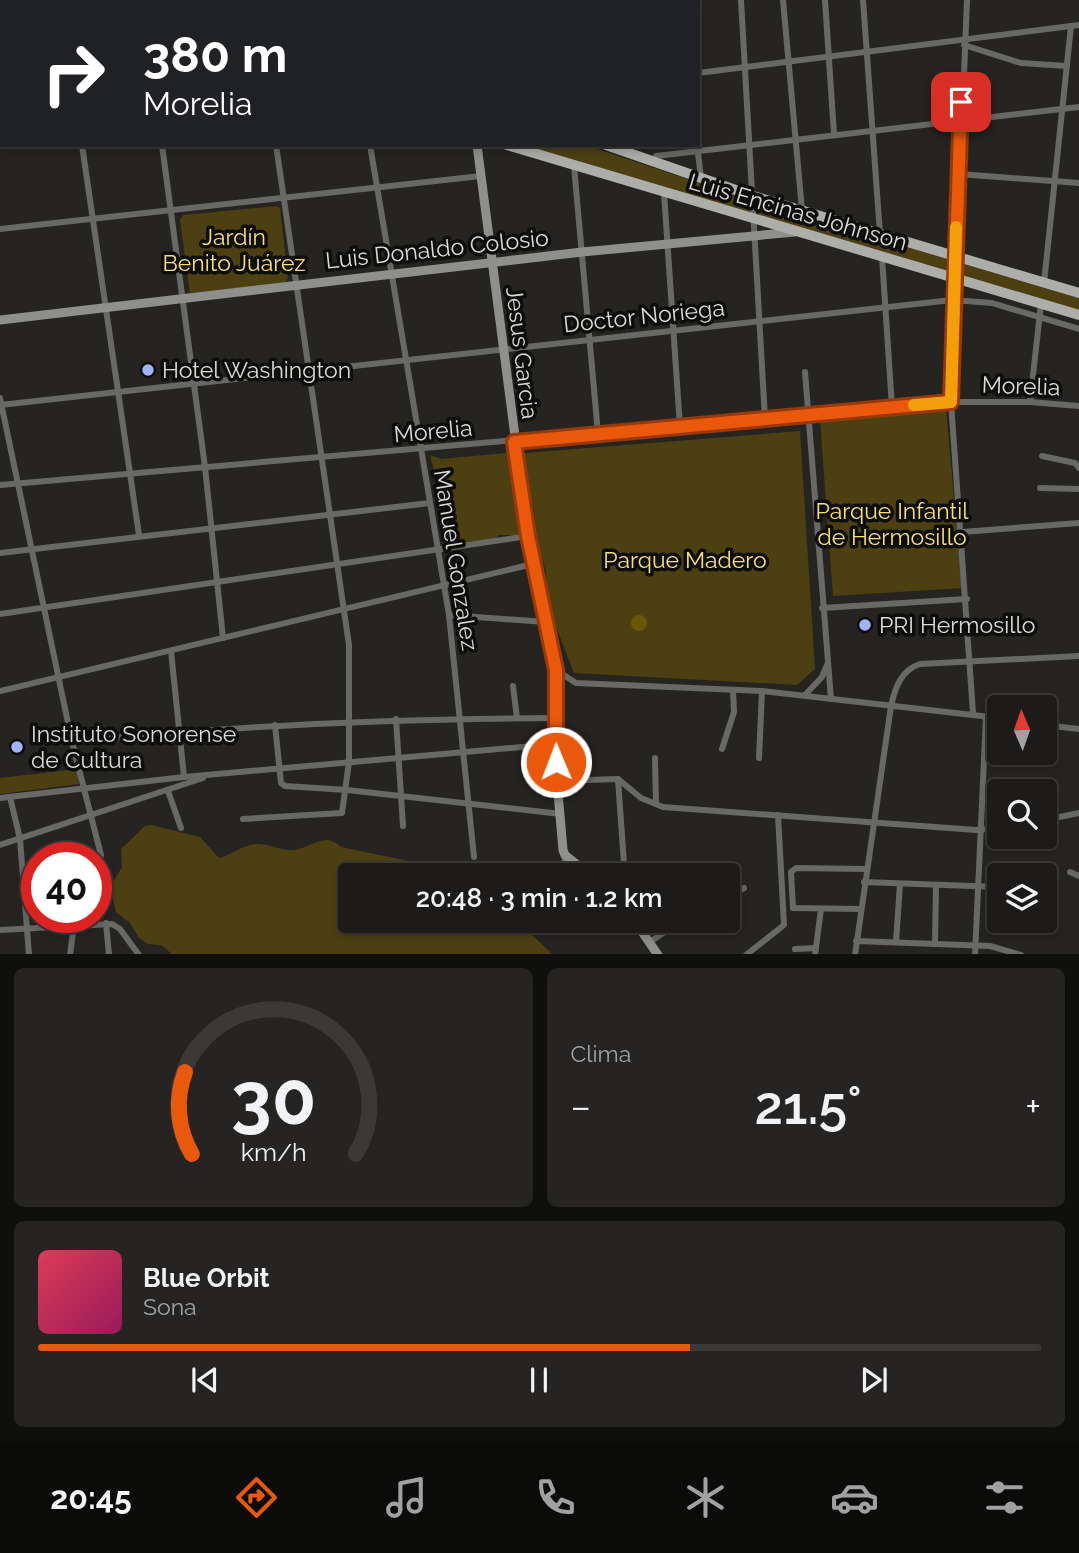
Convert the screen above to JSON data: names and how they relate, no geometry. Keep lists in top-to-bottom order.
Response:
{
  "streets": {
    "main road": ["Luis Encinas Johnson", "Luis Donaldo Colosio", "Jesus Garcia"],
    "street": ["Doctor Noriega", "Morelia", "Manuel Gonzalez"]
  },
  "crossings": [
    ["Luis Encinas Johnson", "Luis Donaldo Colosio"],
    ["Luis Donaldo Colosio", "Jesus Garcia"],
    ["Luis Donaldo Colosio", "Manuel Gonzalez"],
    ["Doctor Noriega", "Jesus Garcia"],
    ["Doctor Noriega", "Manuel Gonzalez"],
    ["Jesus Garcia", "Morelia"],
    ["Morelia", "Manuel Gonzalez"]
  ],
  "parks": ["Jardín Benito Juárez", "Parque Infantil de Hermosillo", "Parque Madero"],
  "places": ["Hotel Washington", "PRI Hermosillo", "Instituto Sonorense de Cultura"],
  "north": "top",
  "page": {
    "turn": ["380 m", "Morelia"],
    "limit": "40",
    "trip": "20:48 · 3 min · 1.2 km",
    "tile": "Clima",
    "heat": ["−", "21.5°", "+"],
    "song": ["Blue Orbit", "Sona"],
    "tabs": "20:45",
    "gauge": ["30", "km/h"]
  }
}
